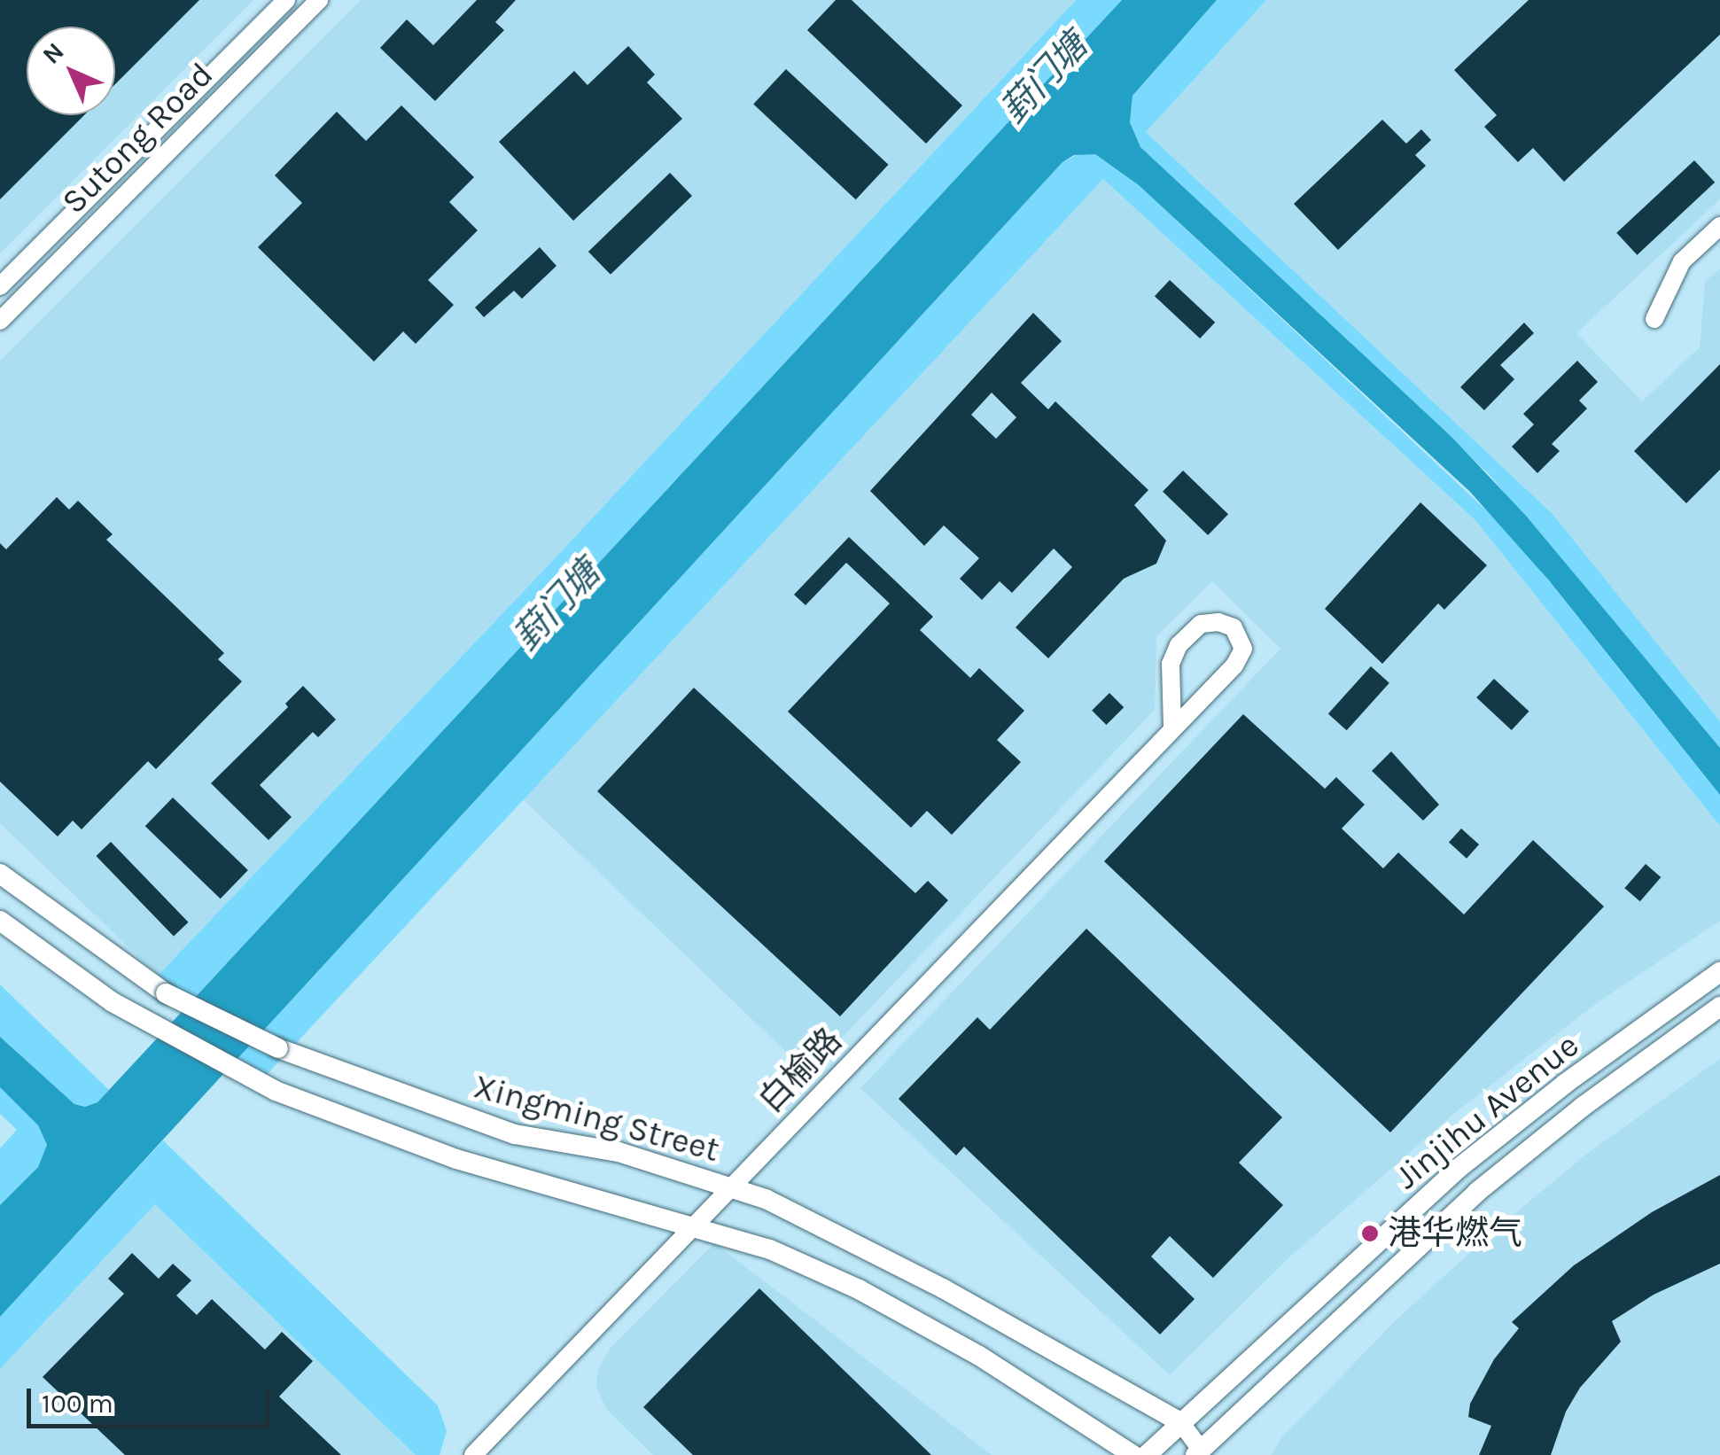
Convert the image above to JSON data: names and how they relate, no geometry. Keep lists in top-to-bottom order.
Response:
{
  "streets": {
    "main road": ["Jinjihu Avenue", "Xingming Street"],
    "street": ["Sutong Road", "白榆路"]
  },
  "crossings": [
    ["白榆路", "Xingming Street"],
    ["Jinjihu Avenue", "Xingming Street"]
  ],
  "water": ["葑门塘"],
  "places": ["港华燃气"],
  "scale_bar": "100 m",
  "north": "top left"
}
